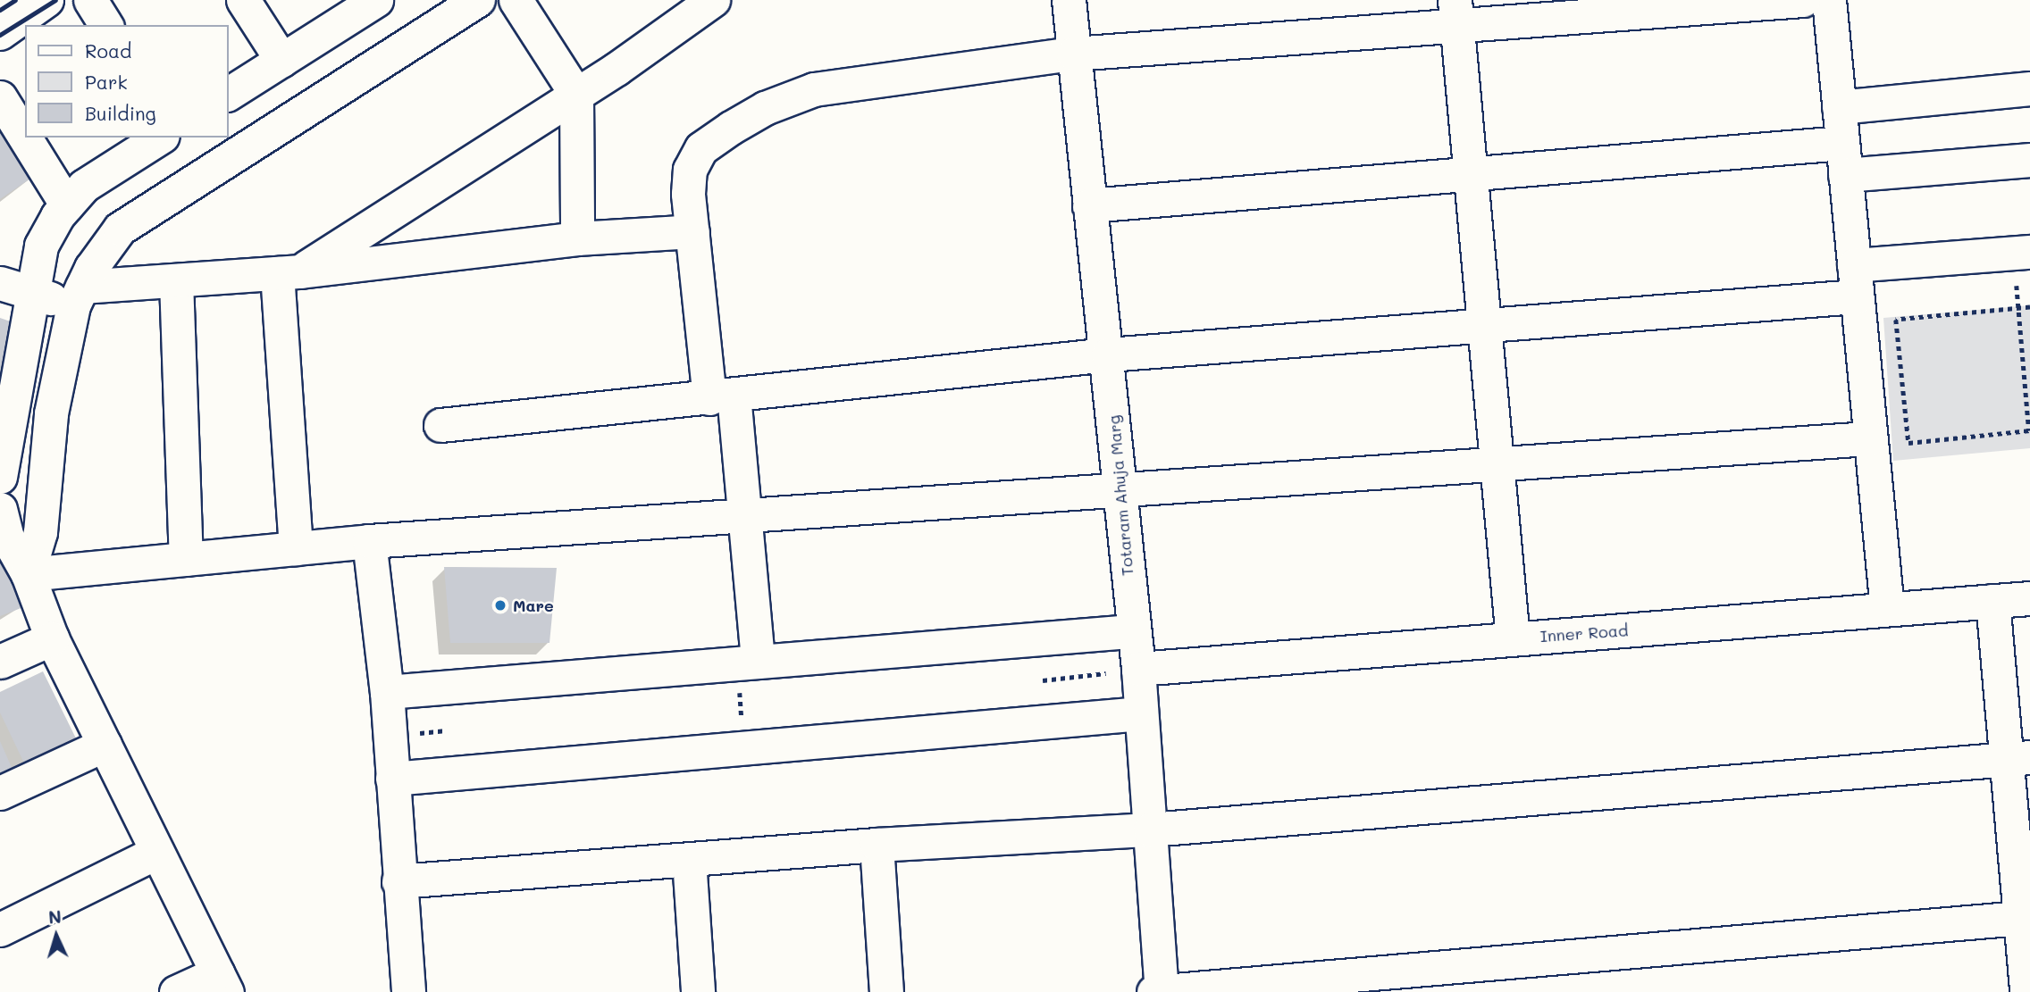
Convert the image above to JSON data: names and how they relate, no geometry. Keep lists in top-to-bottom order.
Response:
{
  "streets": {
    "street": ["Totaram Ahuja Marg", "Inner Road"]
  },
  "crossings": [
    ["Totaram Ahuja Marg", "Inner Road"]
  ],
  "places": ["Mare"],
  "legend": ["Road", "Park", "Building"],
  "north": "top"
}
